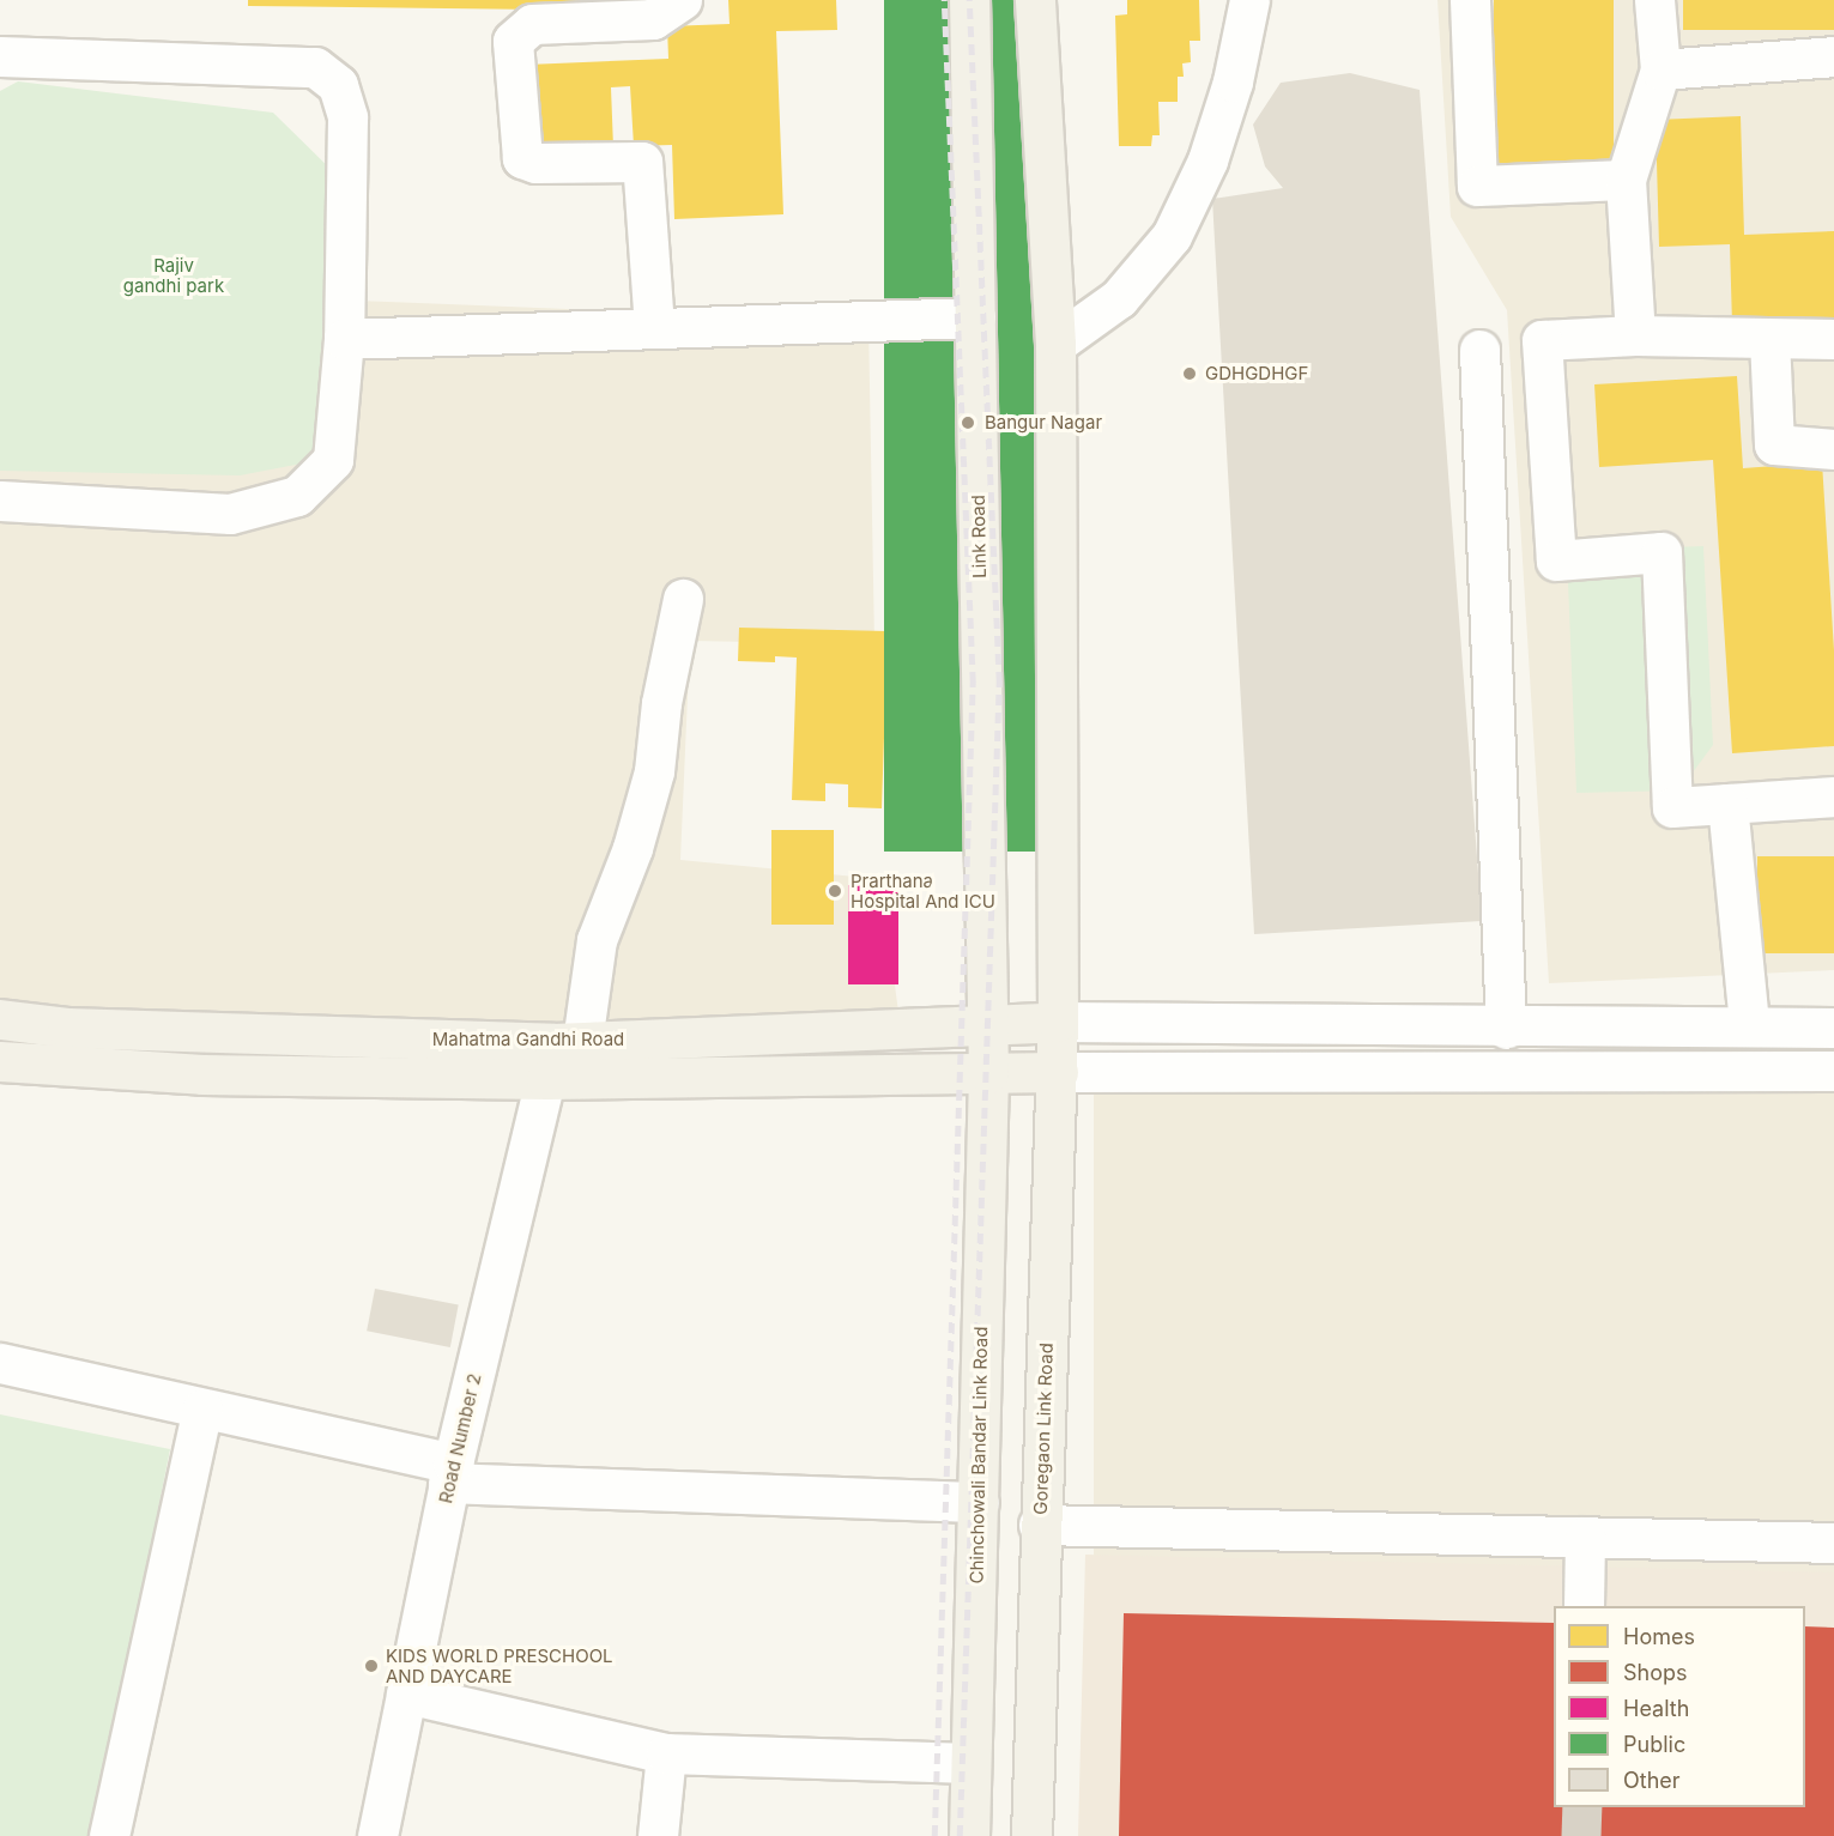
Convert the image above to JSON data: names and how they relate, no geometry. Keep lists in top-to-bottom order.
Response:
{
  "streets": {
    "main road": [
      "Link Road",
      "Mahatma Gandhi Road",
      "Goregaon Link Road",
      "Chinchowali Bandar Link Road"
    ],
    "street": ["Road Number 2"]
  },
  "crossings": [
    ["Link Road", "Mahatma Gandhi Road"],
    ["Link Road", "Chinchowali Bandar Link Road"],
    ["Mahatma Gandhi Road", "Goregaon Link Road"],
    ["Mahatma Gandhi Road", "Road Number 2"],
    ["Mahatma Gandhi Road", "Chinchowali Bandar Link Road"]
  ],
  "parks": ["Rajiv gandhi park"],
  "places": [
    "GDHGDHGF",
    "Bangur Nagar",
    "Prarthana Hospital And ICU",
    "KIDS WORLD PRESCHOOL AND DAYCARE"
  ],
  "legend": [
    "Homes",
    "Shops",
    "Health",
    "Public",
    "Other"
  ]
}
